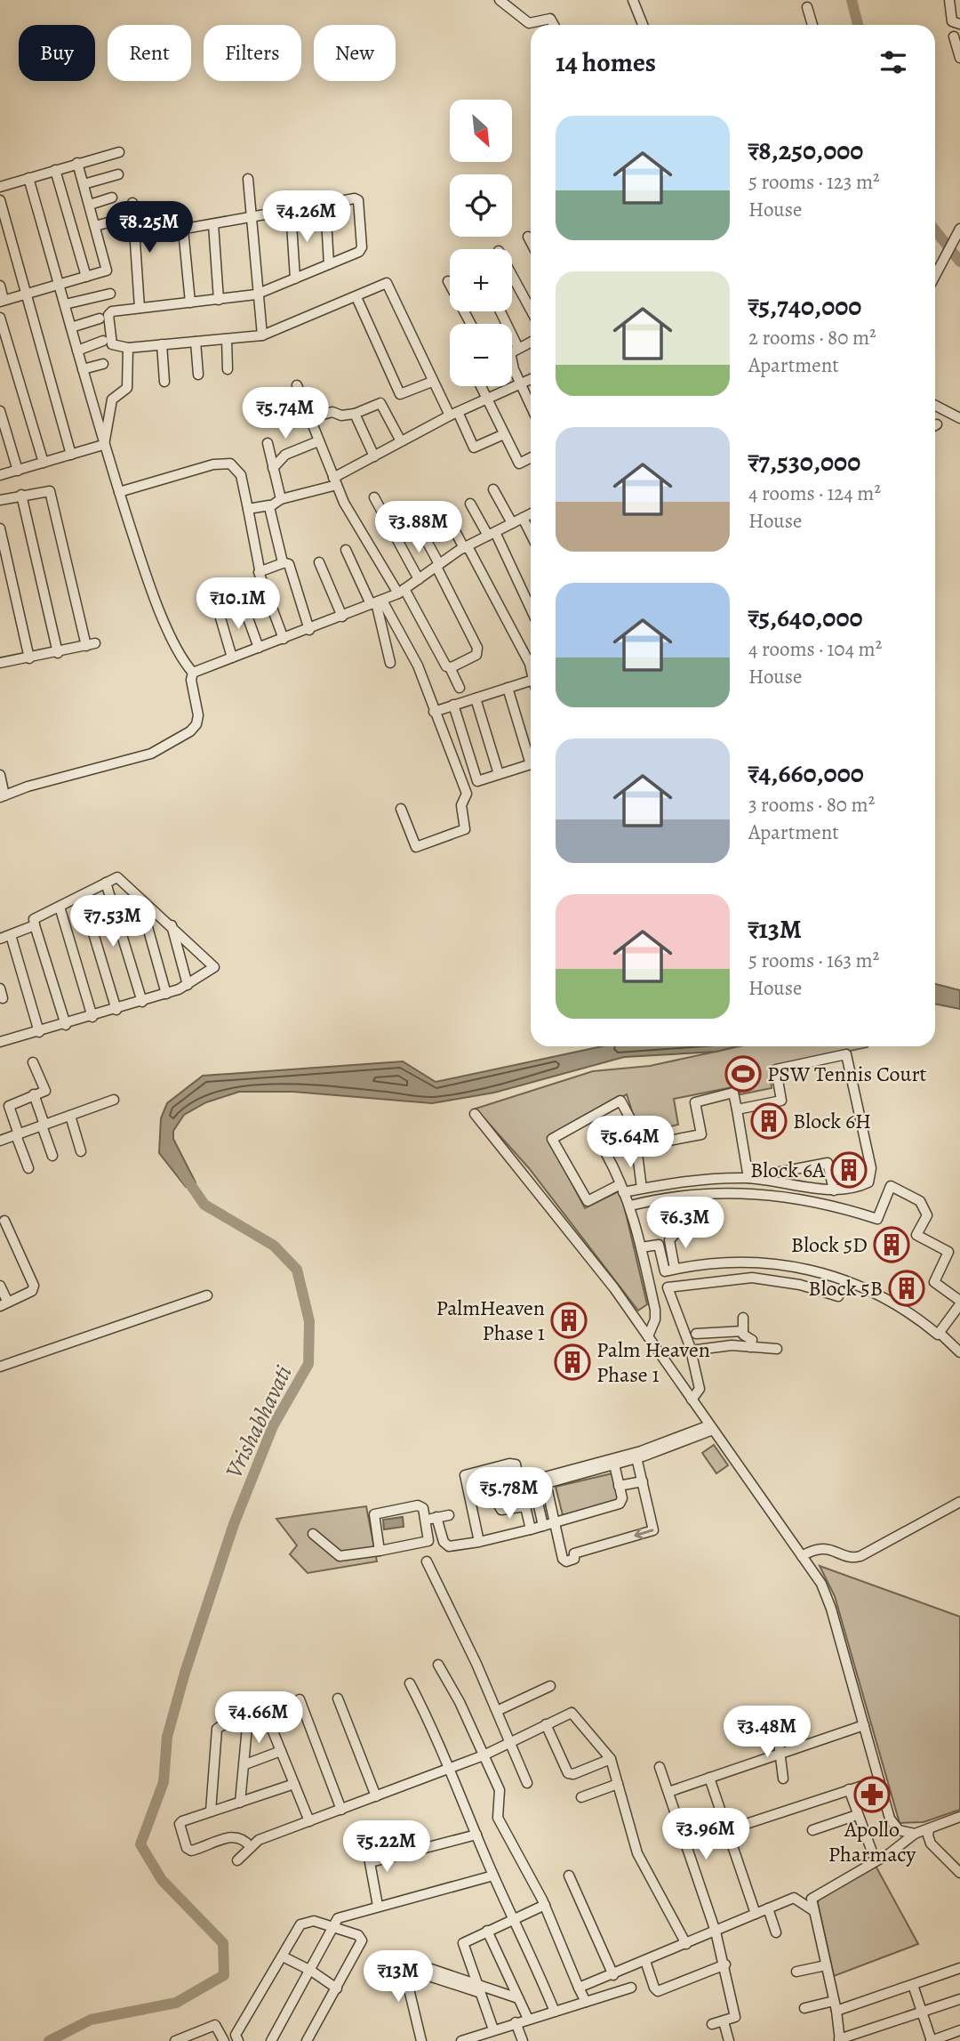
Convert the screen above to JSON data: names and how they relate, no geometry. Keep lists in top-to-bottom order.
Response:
{
  "water": ["Vrishabhavati"],
  "places": {
    "sports": ["PSW Tennis Court"],
    "building": [
      "Block 6H",
      "Block 6A",
      "Block 5D",
      "Block 5B",
      "PalmHeaven Phase 1",
      "Palm Heaven Phase 1"
    ],
    "pharmacy": ["Apollo Pharmacy"]
  },
  "north": "bottom right",
  "page": {
    "chip": [
      "Buy",
      "Rent",
      "Filters",
      "New"
    ],
    "heading": "14 homes",
    "map_buttons": ["+", "−"],
    "list": [
      {
        "name": "₹8,250,000",
        "note": "5 rooms · 123 m² · House"
      },
      {
        "name": "₹5,740,000",
        "note": "2 rooms · 80 m² · Apartment"
      },
      {
        "name": "₹7,530,000",
        "note": "4 rooms · 124 m² · House"
      },
      {
        "name": "₹5,640,000",
        "note": "4 rooms · 104 m² · House"
      },
      {
        "name": "₹4,660,000",
        "note": "3 rooms · 80 m² · Apartment"
      },
      {
        "name": "₹13M",
        "note": "5 rooms · 163 m² · House"
      }
    ],
    "price": [
      "₹4.26M",
      "₹8.25M",
      "₹5.74M",
      "₹3.88M",
      "₹10.1M",
      "₹7.53M",
      "₹5.64M",
      "₹6.3M",
      "₹5.78M",
      "₹4.66M",
      "₹3.48M",
      "₹3.96M",
      "₹5.22M",
      "₹13M"
    ]
  }
}
